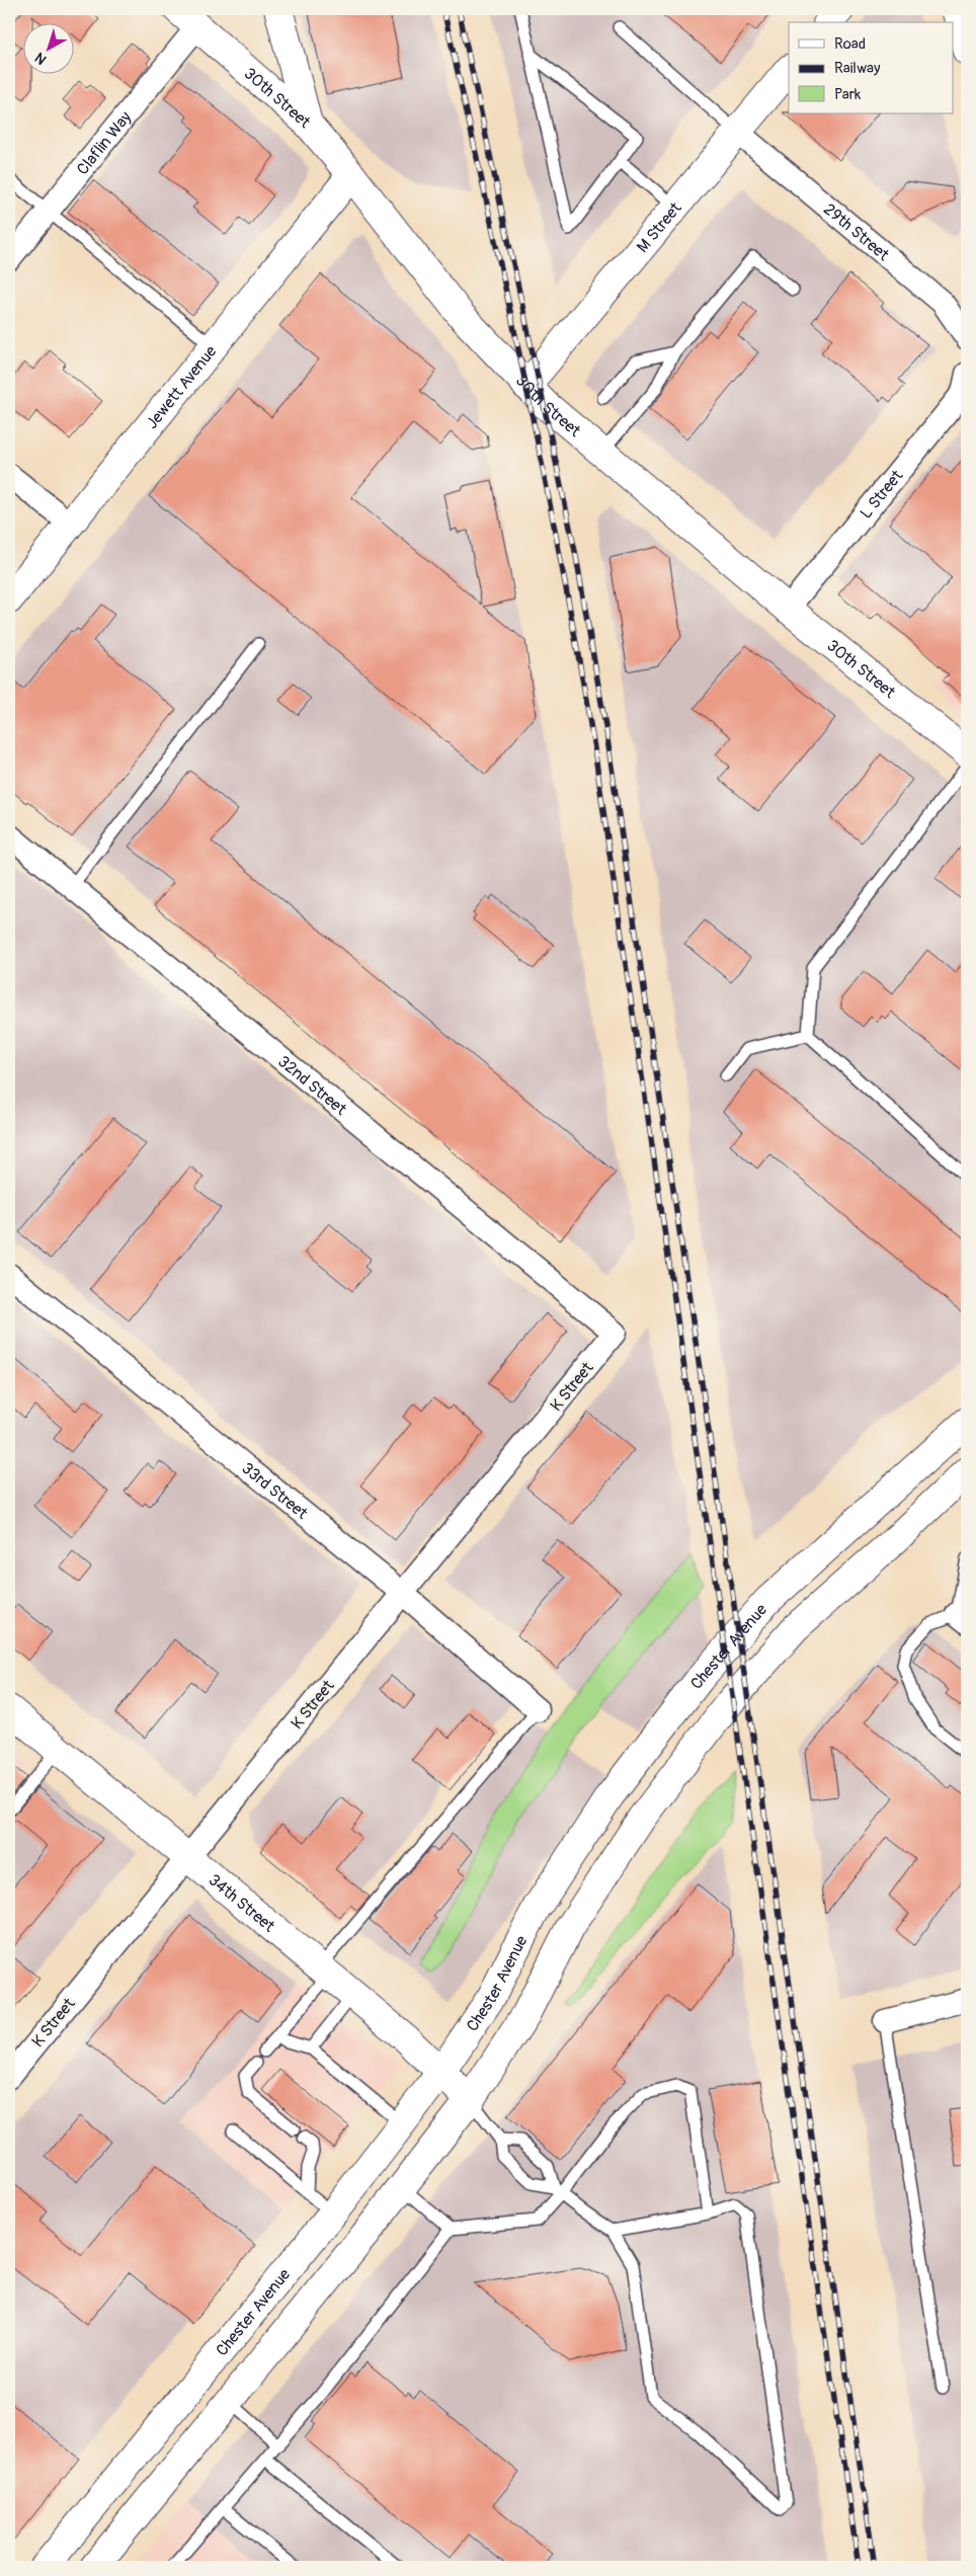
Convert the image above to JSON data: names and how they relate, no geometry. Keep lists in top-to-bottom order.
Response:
{
  "streets": {
    "main road": [
      "30th Street",
      "M Street",
      "Jewett Avenue",
      "Chester Avenue",
      "34th Street"
    ],
    "street": [
      "Claflin Way",
      "29th Street",
      "L Street",
      "32nd Street",
      "K Street",
      "33rd Street"
    ]
  },
  "crossings": [
    ["30th Street", "Claflin Way"],
    ["30th Street", "M Street"],
    ["30th Street", "Jewett Avenue"],
    ["30th Street", "L Street"],
    ["M Street", "29th Street"],
    ["32nd Street", "K Street"],
    ["K Street", "33rd Street"],
    ["K Street", "34th Street"],
    ["Chester Avenue", "34th Street"]
  ],
  "legend": ["Road", "Railway", "Park"],
  "north": "bottom left"
}
